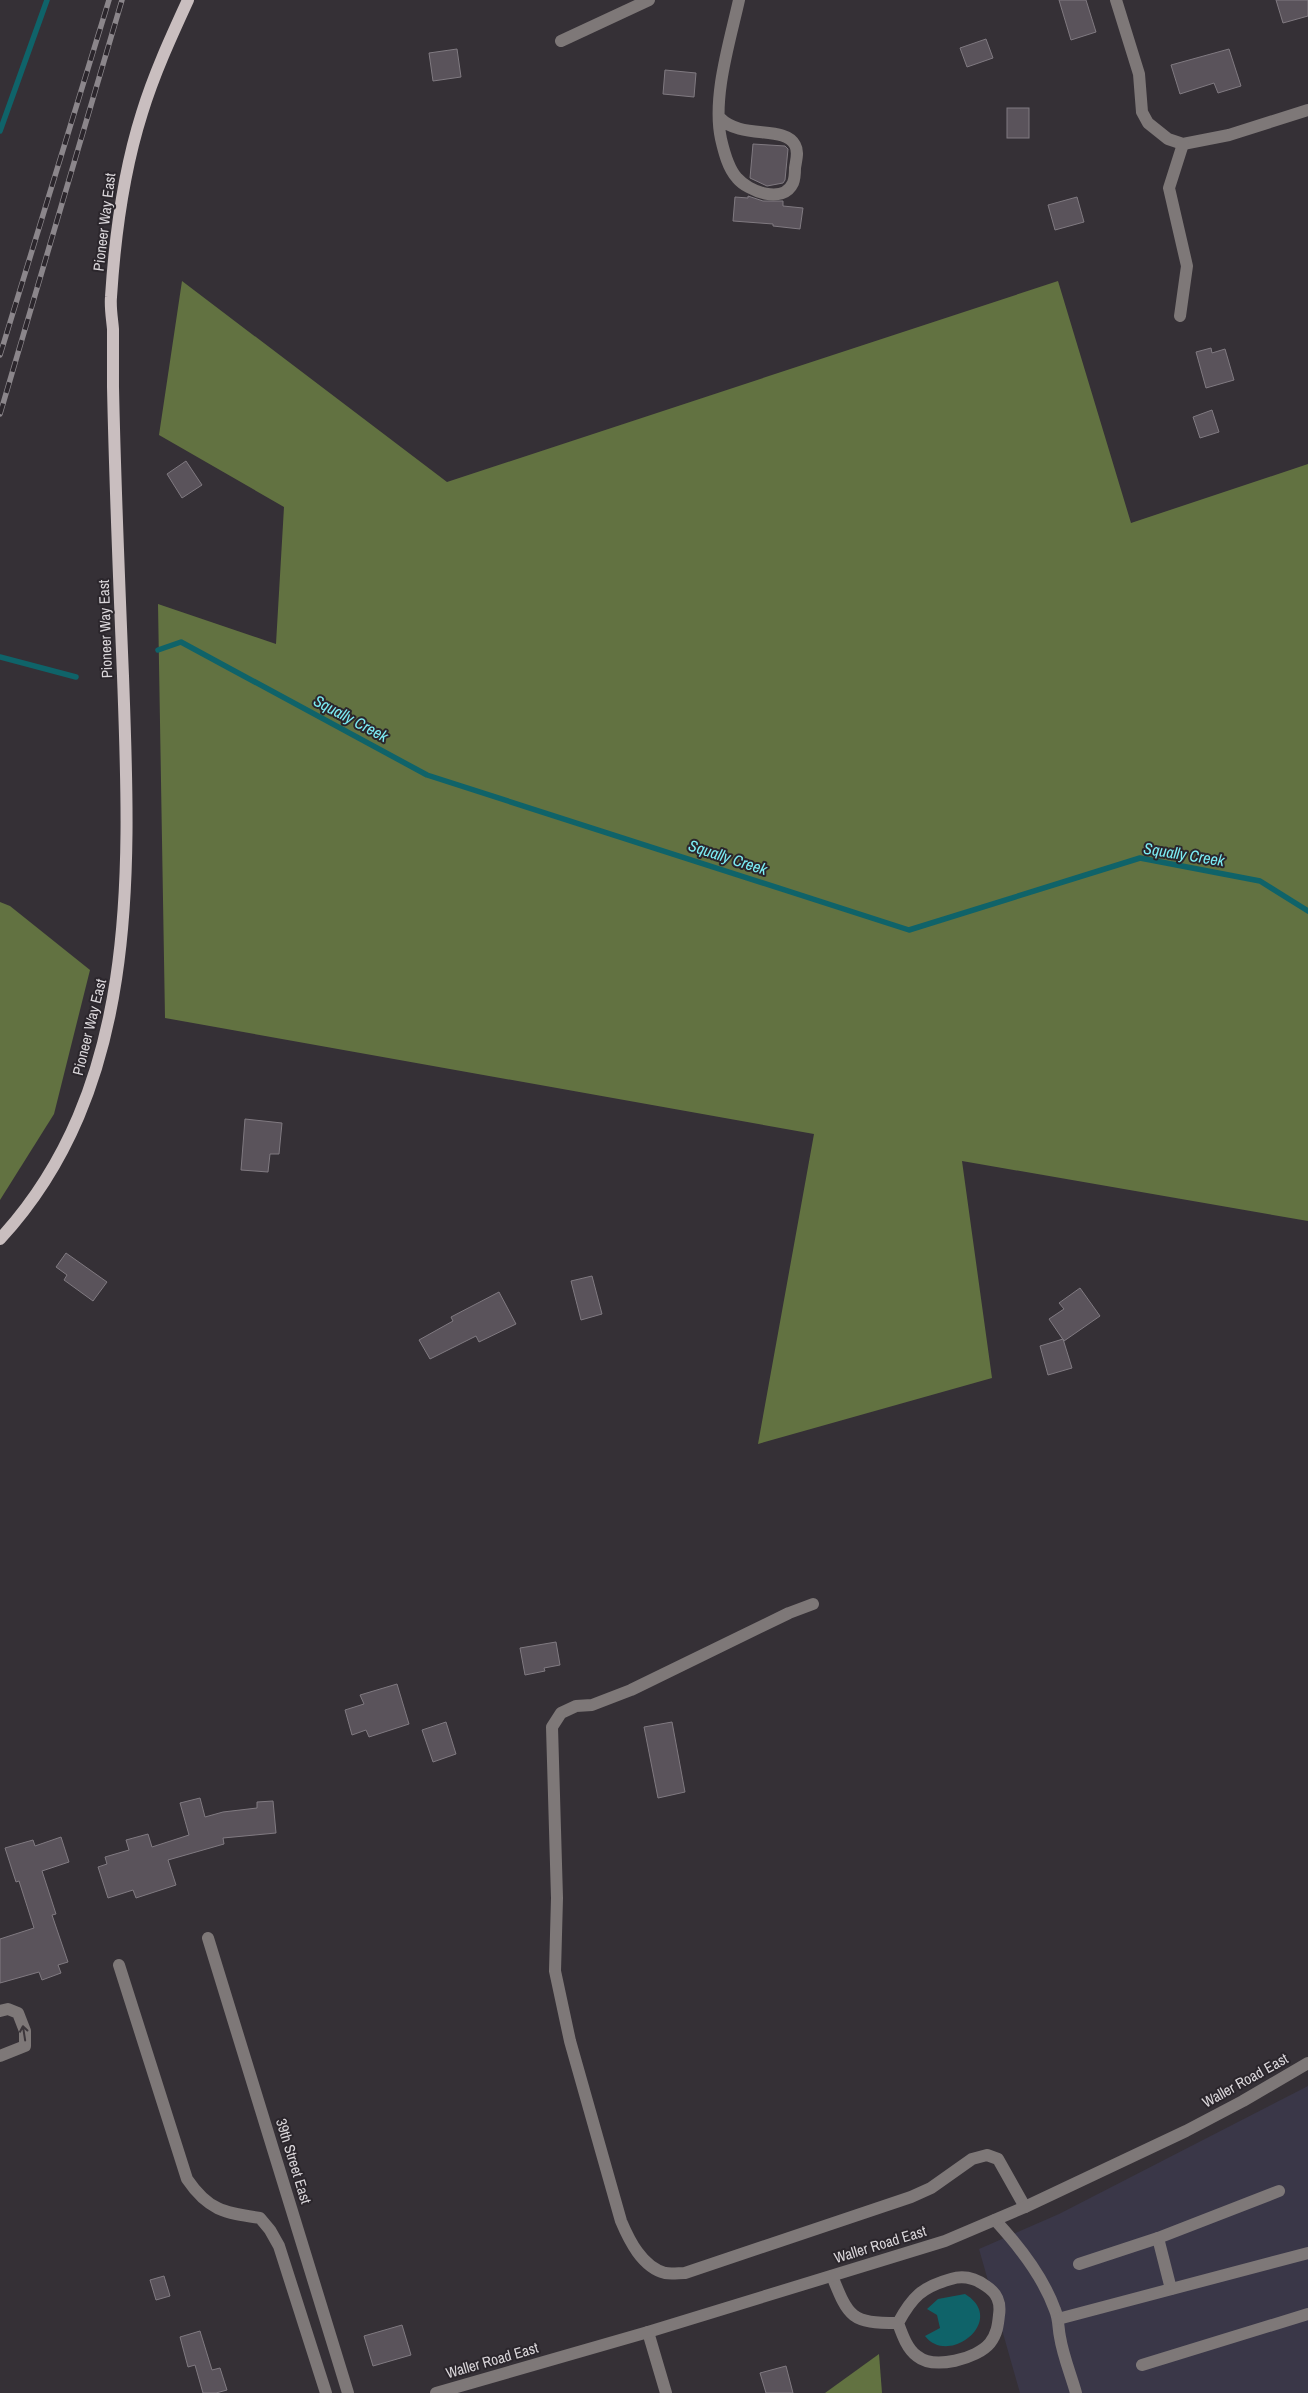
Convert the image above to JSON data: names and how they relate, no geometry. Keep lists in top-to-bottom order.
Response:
{
  "streets": {
    "main road": ["Pioneer Way East"],
    "street": ["Waller Road East", "39th Street East"]
  },
  "water": ["Squally Creek"]
}
